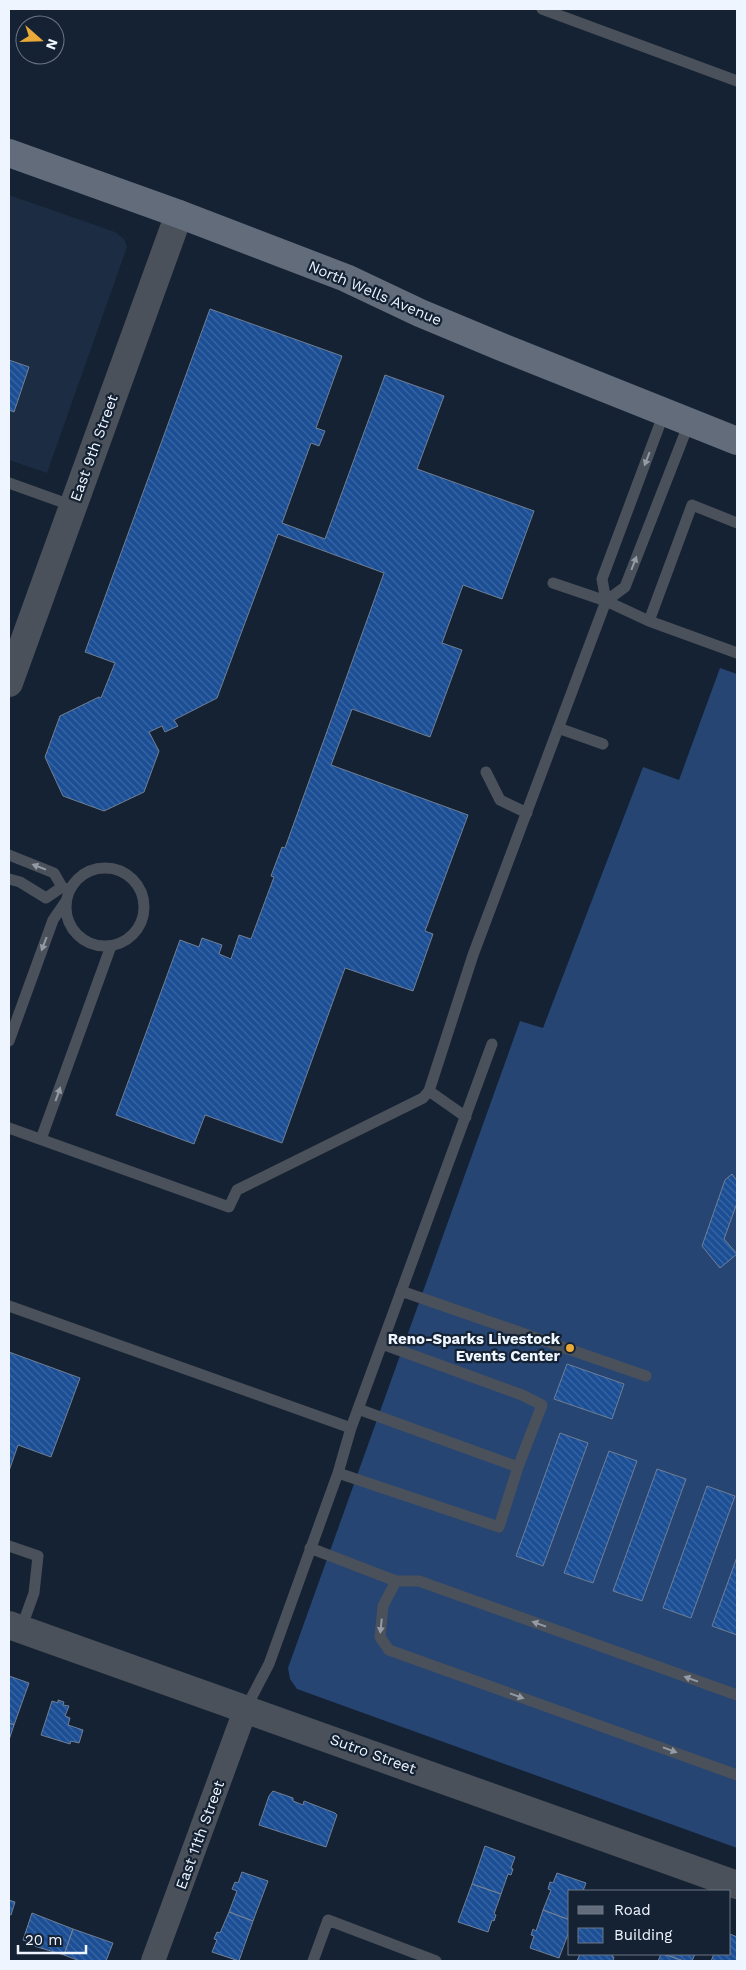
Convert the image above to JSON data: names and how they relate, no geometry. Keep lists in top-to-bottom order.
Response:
{
  "streets": {
    "main road": ["North Wells Avenue"],
    "street": ["East 9th Street", "Sutro Street", "East 11th Street"]
  },
  "crossings": [
    ["North Wells Avenue", "East 9th Street"],
    ["Sutro Street", "East 11th Street"]
  ],
  "places": ["Reno-Sparks Livestock Events Center"],
  "legend": ["Road", "Building"],
  "scale_bar": "20 m",
  "north": "right"
}
